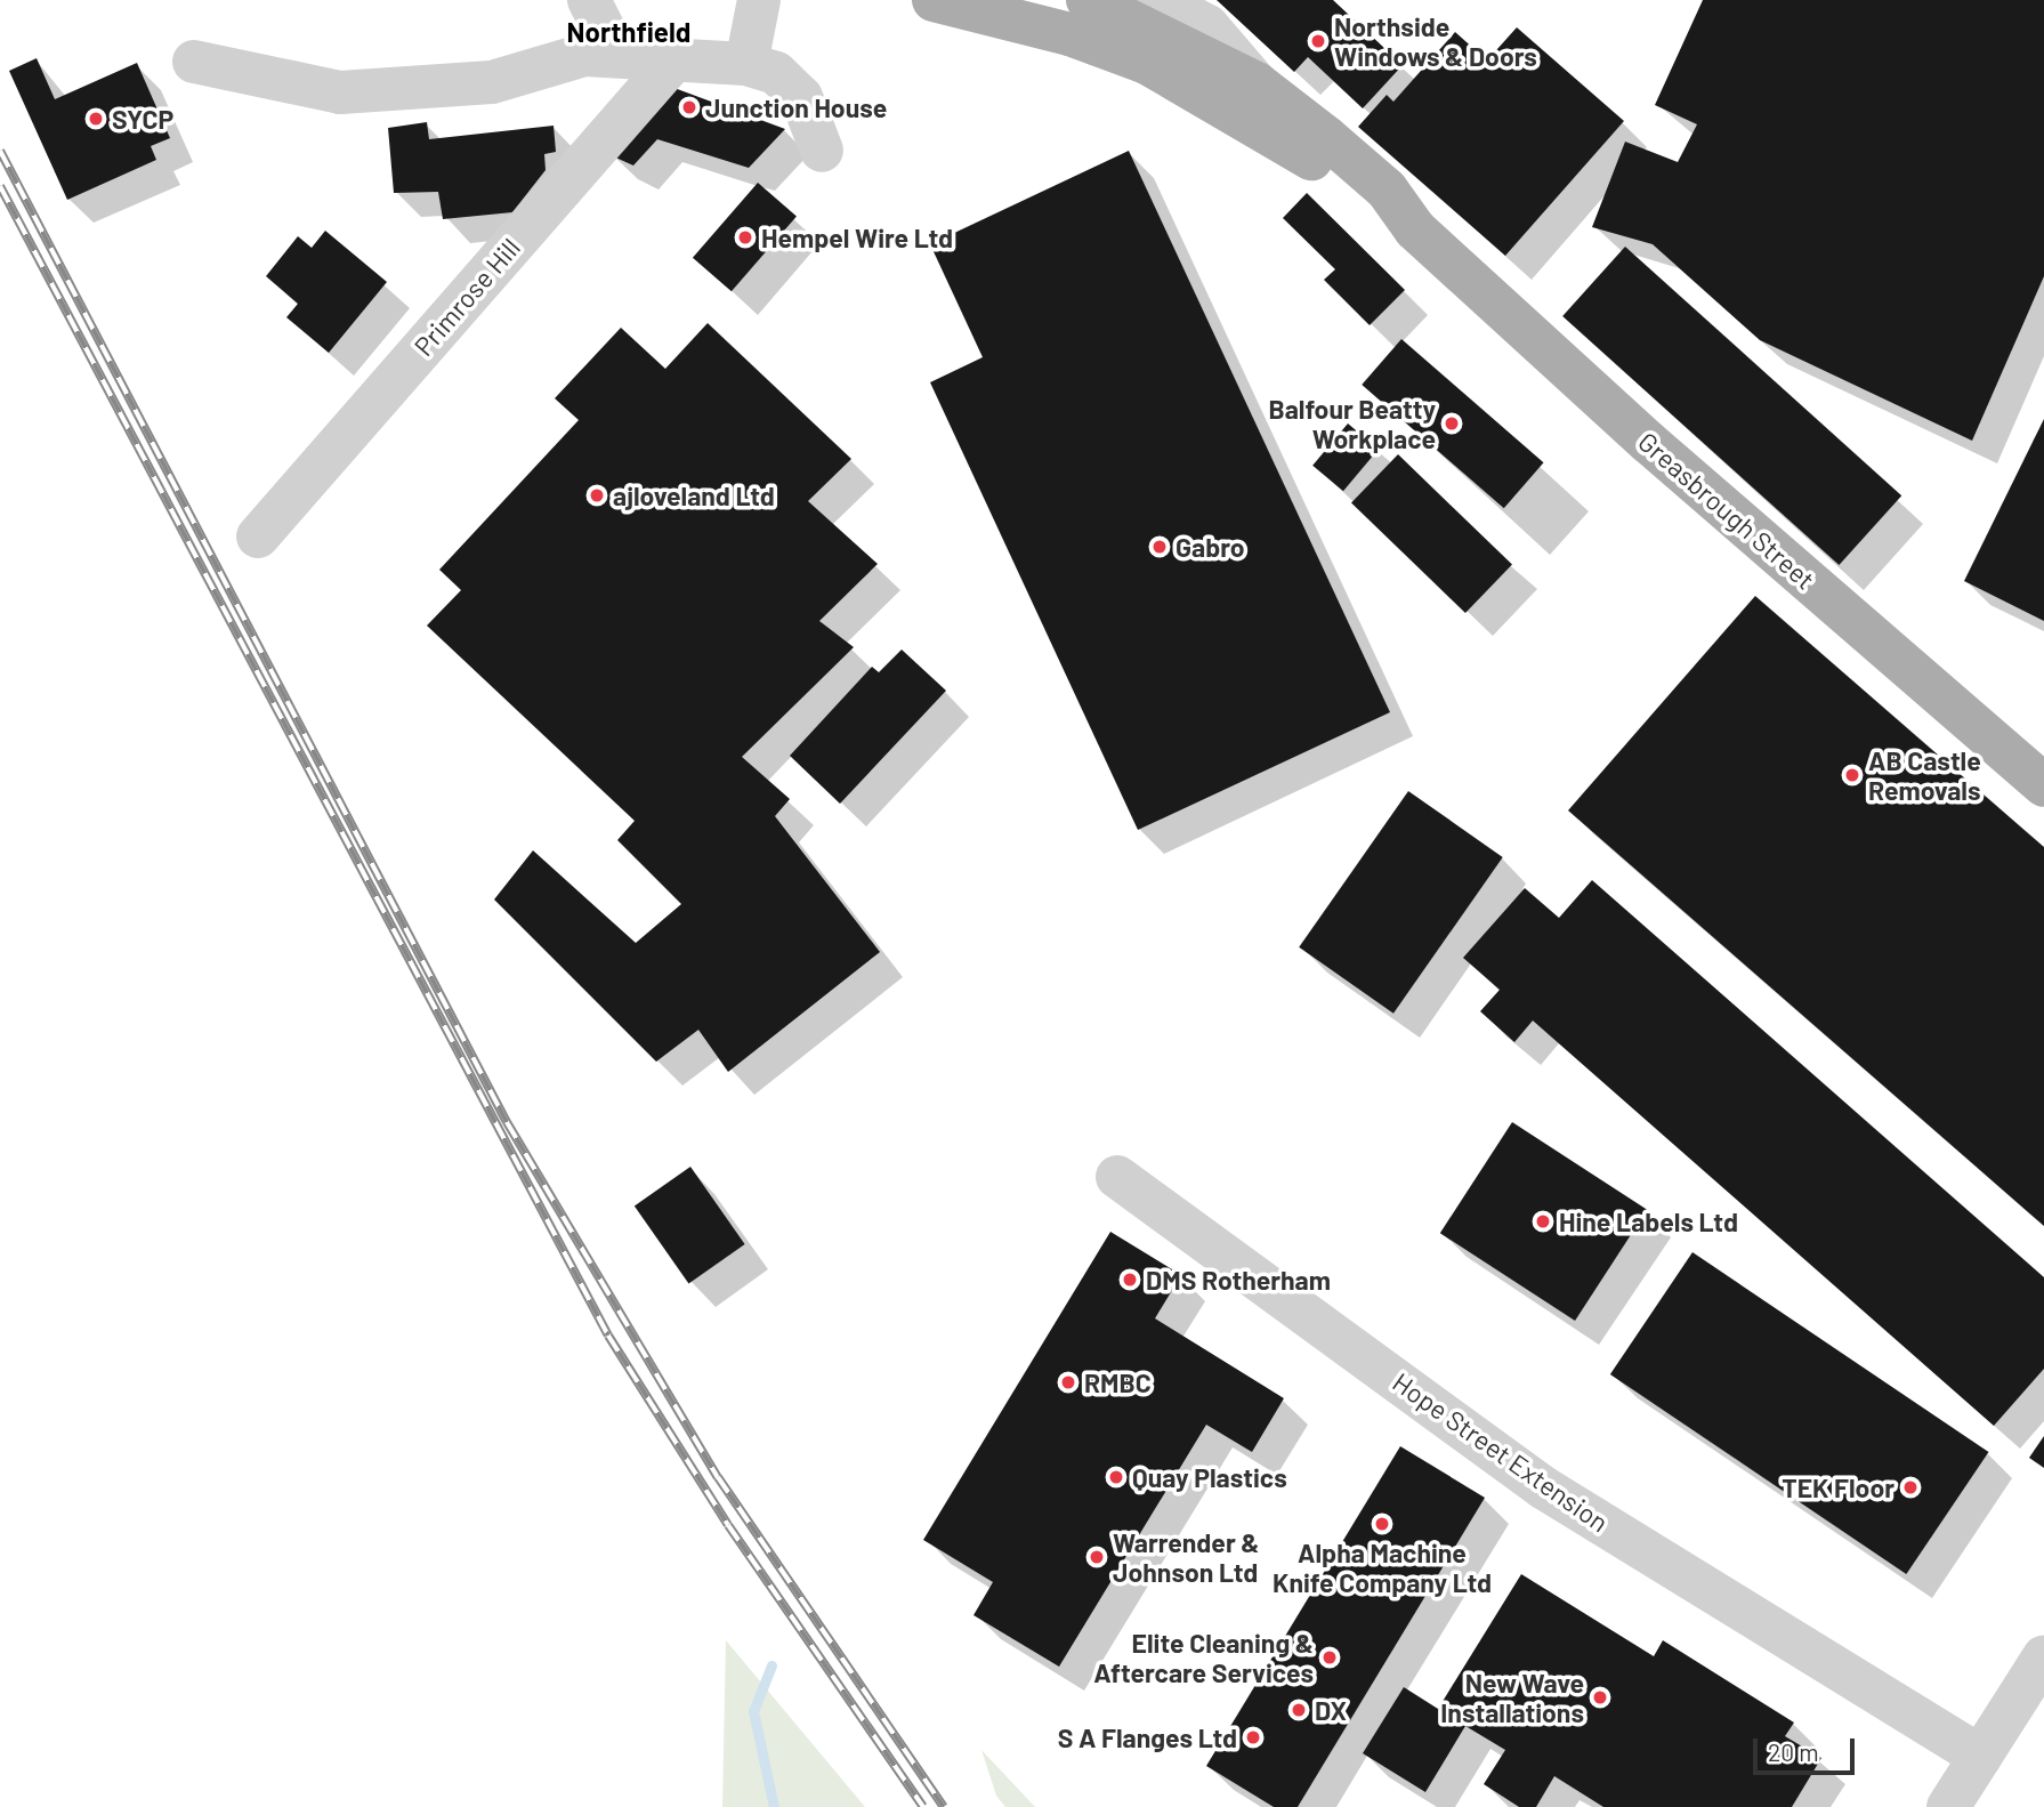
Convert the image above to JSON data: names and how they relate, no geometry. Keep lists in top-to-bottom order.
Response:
{
  "streets": {
    "main road": ["Greasbrough Street"],
    "street": ["Primrose Hill", "Hope Street Extension"]
  },
  "districts": ["Northfield"],
  "places": [
    "Northside Windows & Doors",
    "Junction House",
    "SYCP",
    "Hempel Wire Ltd",
    "Balfour Beatty Workplace",
    "ajloveland Ltd",
    "Gabro",
    "AB Castle Removals",
    "Hine Labels Ltd",
    "DMS Rotherham",
    "RMBC",
    "Quay Plastics",
    "TEK Floor",
    "Alpha Machine Knife Company Ltd",
    "Warrender & Johnson Ltd",
    "Elite Cleaning & Aftercare Services",
    "New Wave Installations",
    "DX",
    "S A Flanges Ltd"
  ],
  "scale_bar": "20 m"
}
